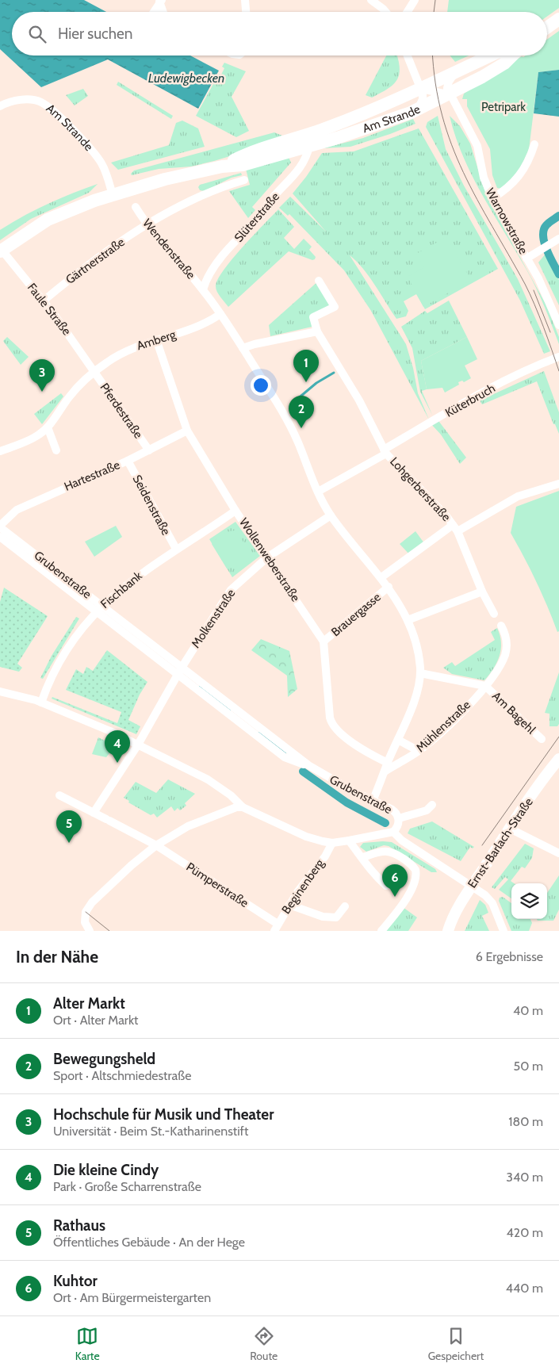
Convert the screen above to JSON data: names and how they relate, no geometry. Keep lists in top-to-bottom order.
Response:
{
  "streets": {
    "main road": ["Am Strande", "Ernst-Barlach-Straße"],
    "street": [
      "Slüterstraße",
      "Warnowstraße",
      "Wendenstraße",
      "Gärtnerstraße",
      "Faule Straße",
      "Amberg",
      "Küterbruch",
      "Pferdestraße",
      "Hartestraße",
      "Lohgerberstraße",
      "Seidenstraße",
      "Wollenweberstraße",
      "Grubenstraße",
      "Fischbank",
      "Brauergasse",
      "Molkenstraße",
      "Am Bagehl",
      "Mühlenstraße",
      "Pümperstraße",
      "Beginenberg"
    ]
  },
  "crossings": [
    ["Am Strande", "Slüterstraße"],
    ["Am Strande", "Warnowstraße"],
    ["Am Strande", "Faule Straße"],
    ["Slüterstraße", "Wendenstraße"],
    ["Wendenstraße", "Gärtnerstraße"],
    ["Wendenstraße", "Amberg"],
    ["Wendenstraße", "Küterbruch"],
    ["Wendenstraße", "Brauergasse"],
    ["Wendenstraße", "Molkenstraße"],
    ["Gärtnerstraße", "Faule Straße"],
    ["Faule Straße", "Amberg"],
    ["Faule Straße", "Pferdestraße"],
    ["Amberg", "Pferdestraße"],
    ["Amberg", "Wollenweberstraße"],
    ["Küterbruch", "Lohgerberstraße"],
    ["Pferdestraße", "Hartestraße"],
    ["Hartestraße", "Seidenstraße"],
    ["Hartestraße", "Wollenweberstraße"],
    ["Hartestraße", "Grubenstraße"],
    ["Seidenstraße", "Fischbank"],
    ["Wollenweberstraße", "Fischbank"],
    ["Wollenweberstraße", "Brauergasse"],
    ["Wollenweberstraße", "Molkenstraße"],
    ["Grubenstraße", "Fischbank"],
    ["Grubenstraße", "Molkenstraße"],
    ["Molkenstraße", "Pümperstraße"],
    ["Am Bagehl", "Mühlenstraße"],
    ["Pümperstraße", "Beginenberg"]
  ],
  "water": ["Ludewigbecken"],
  "parks": ["Petripark"],
  "page": {
    "search": "Hier suchen",
    "pins": [
      "1",
      "3",
      "2",
      "4",
      "5",
      "6"
    ],
    "heading": ["In der Nähe", "6 Ergebnisse"],
    "list": [
      {
        "mark": "1",
        "name": "Alter Markt",
        "note": "Ort · Alter Markt",
        "value": "40 m"
      },
      {
        "mark": "2",
        "name": "Bewegungsheld",
        "note": "Sport · Altschmiedestraße",
        "value": "50 m"
      },
      {
        "mark": "3",
        "name": "Hochschule für Musik und Theater",
        "note": "Universität · Beim St.-Katharinenstift",
        "value": "180 m"
      },
      {
        "mark": "4",
        "name": "Die kleine Cindy",
        "note": "Park · Große Scharrenstraße",
        "value": "340 m"
      },
      {
        "mark": "5",
        "name": "Rathaus",
        "note": "Öffentliches Gebäude · An der Hege",
        "value": "420 m"
      },
      {
        "mark": "6",
        "name": "Kuhtor",
        "note": "Ort · Am Bürgermeistergarten",
        "value": "440 m"
      }
    ],
    "nav": ["Karte", "Route", "Gespeichert"]
  }
}
